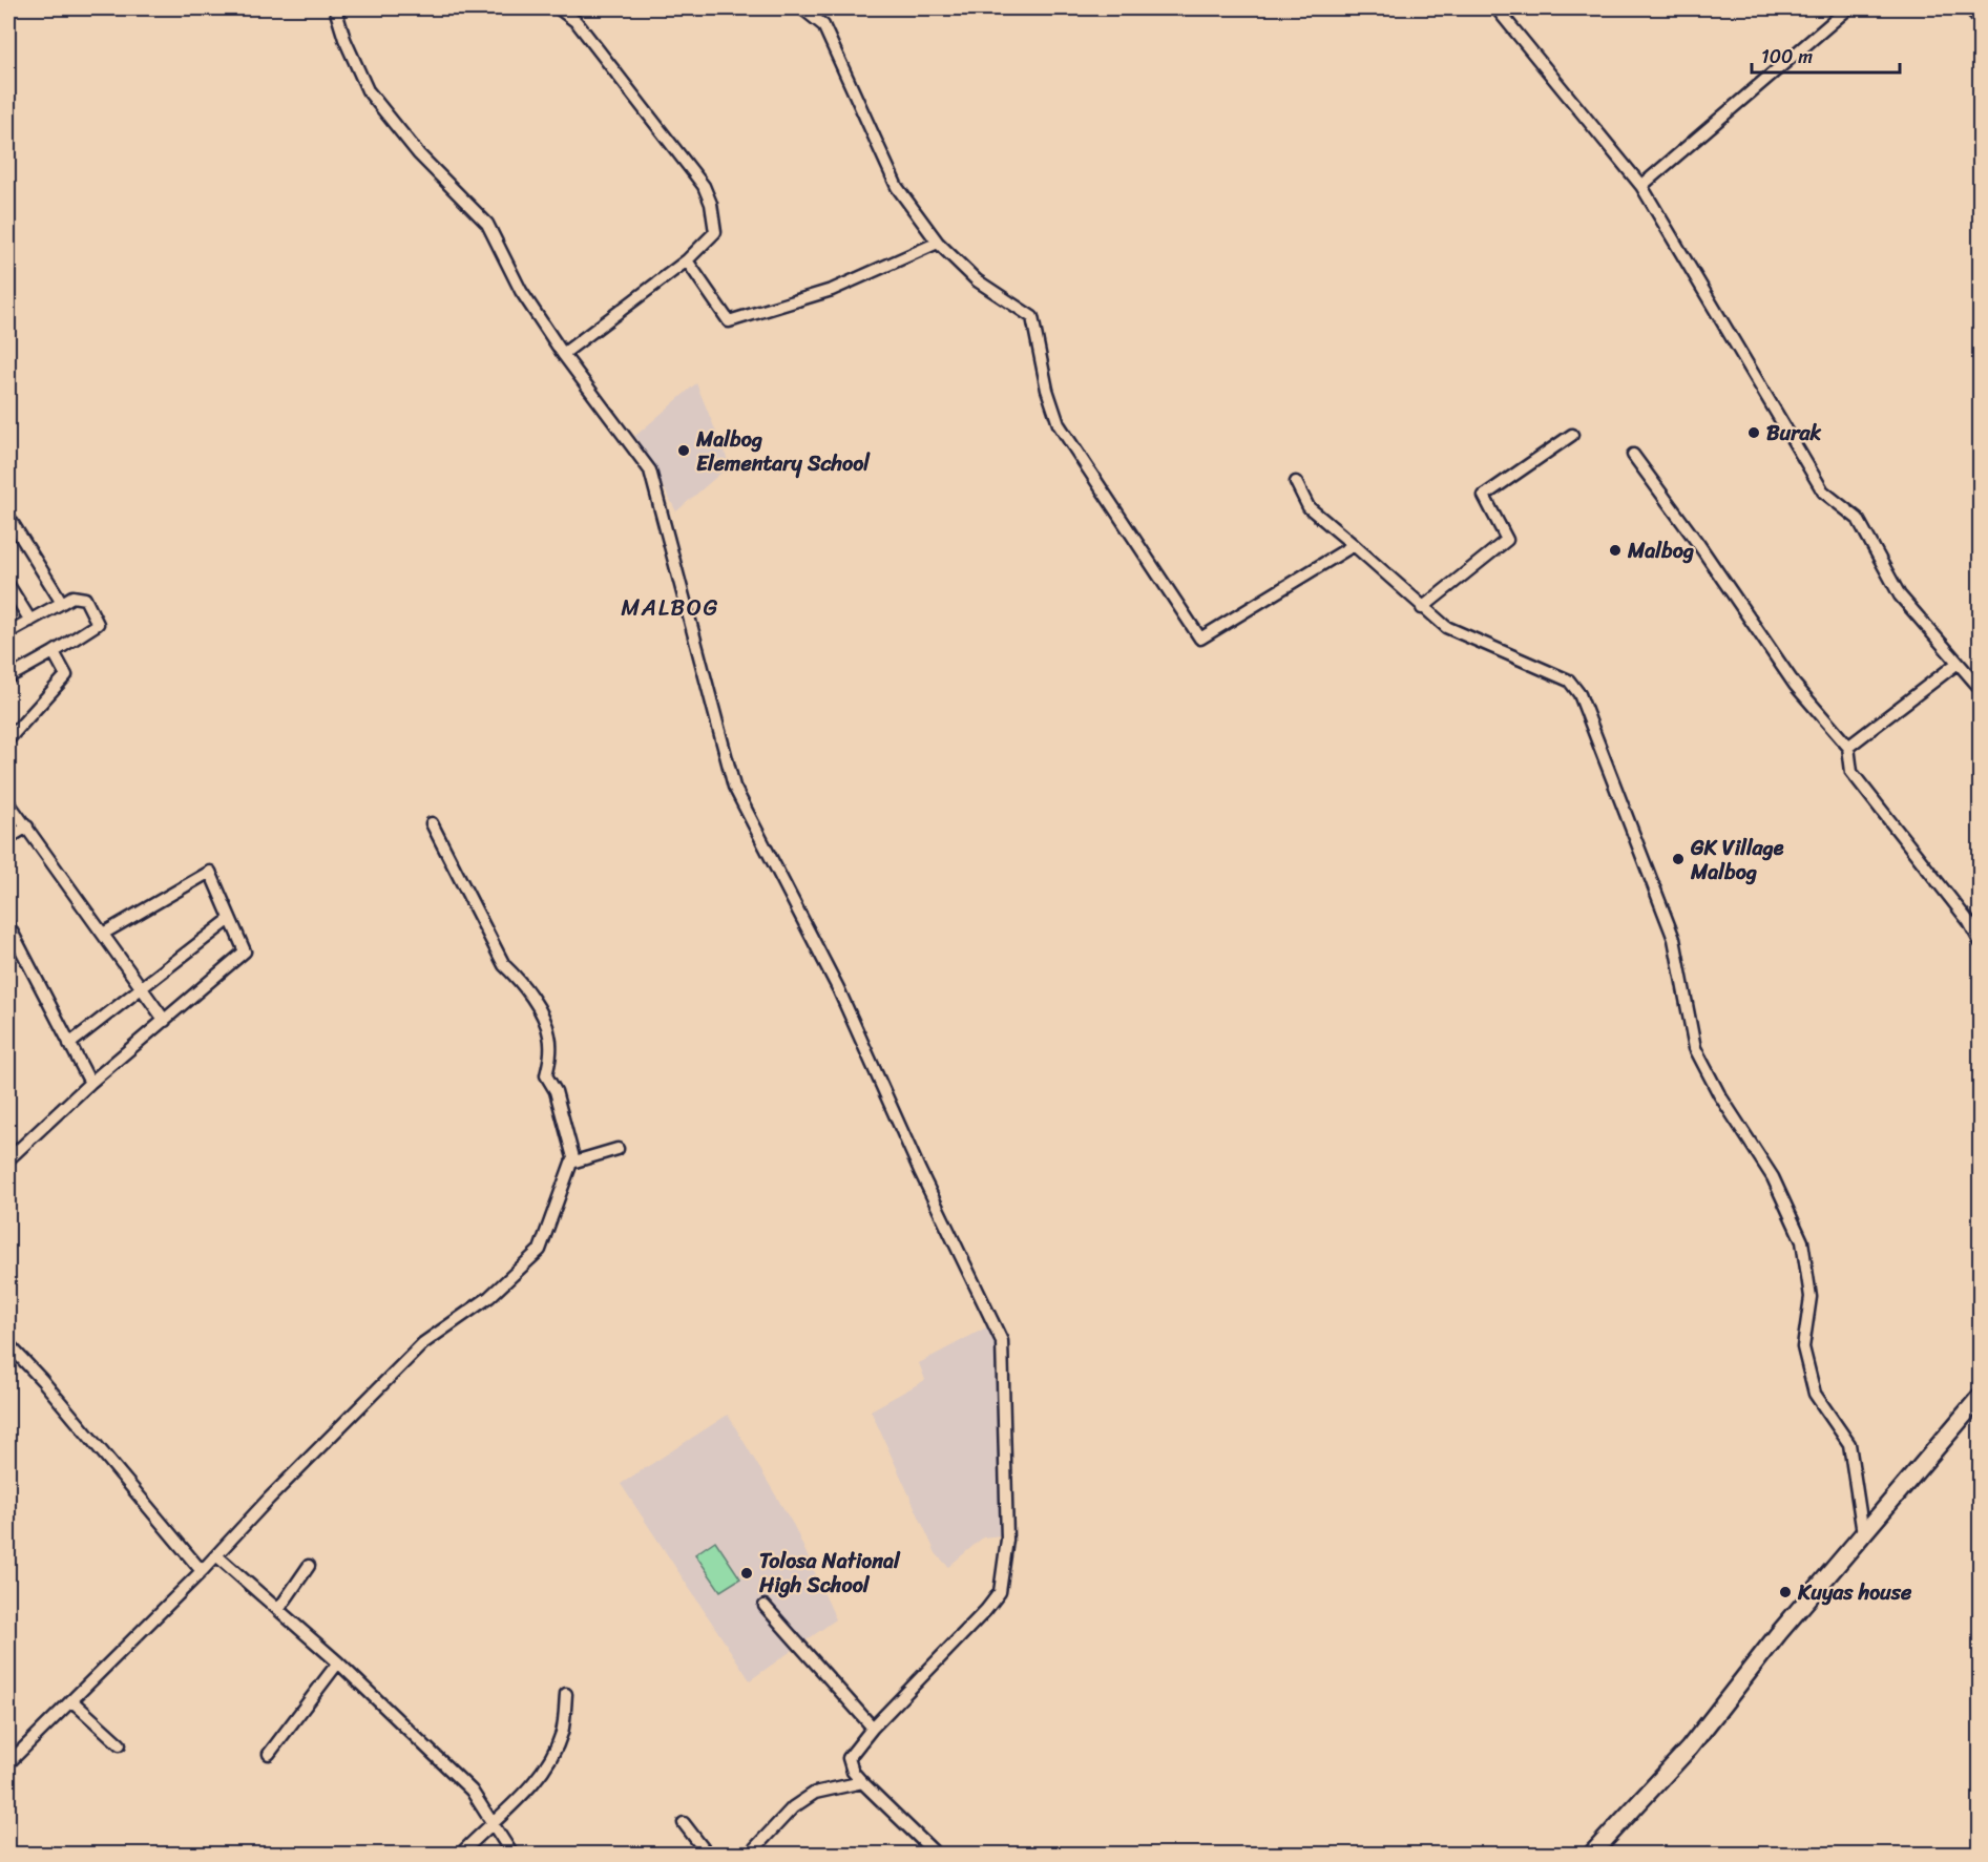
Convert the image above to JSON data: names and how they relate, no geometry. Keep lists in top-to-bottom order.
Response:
{
  "districts": ["MALBOG"],
  "places": [
    "Burak",
    "Malbog Elementary School",
    "Malbog",
    "GK Village Malbog",
    "Tolosa National High School",
    "Kuyas house"
  ],
  "scale_bar": "100 m"
}
